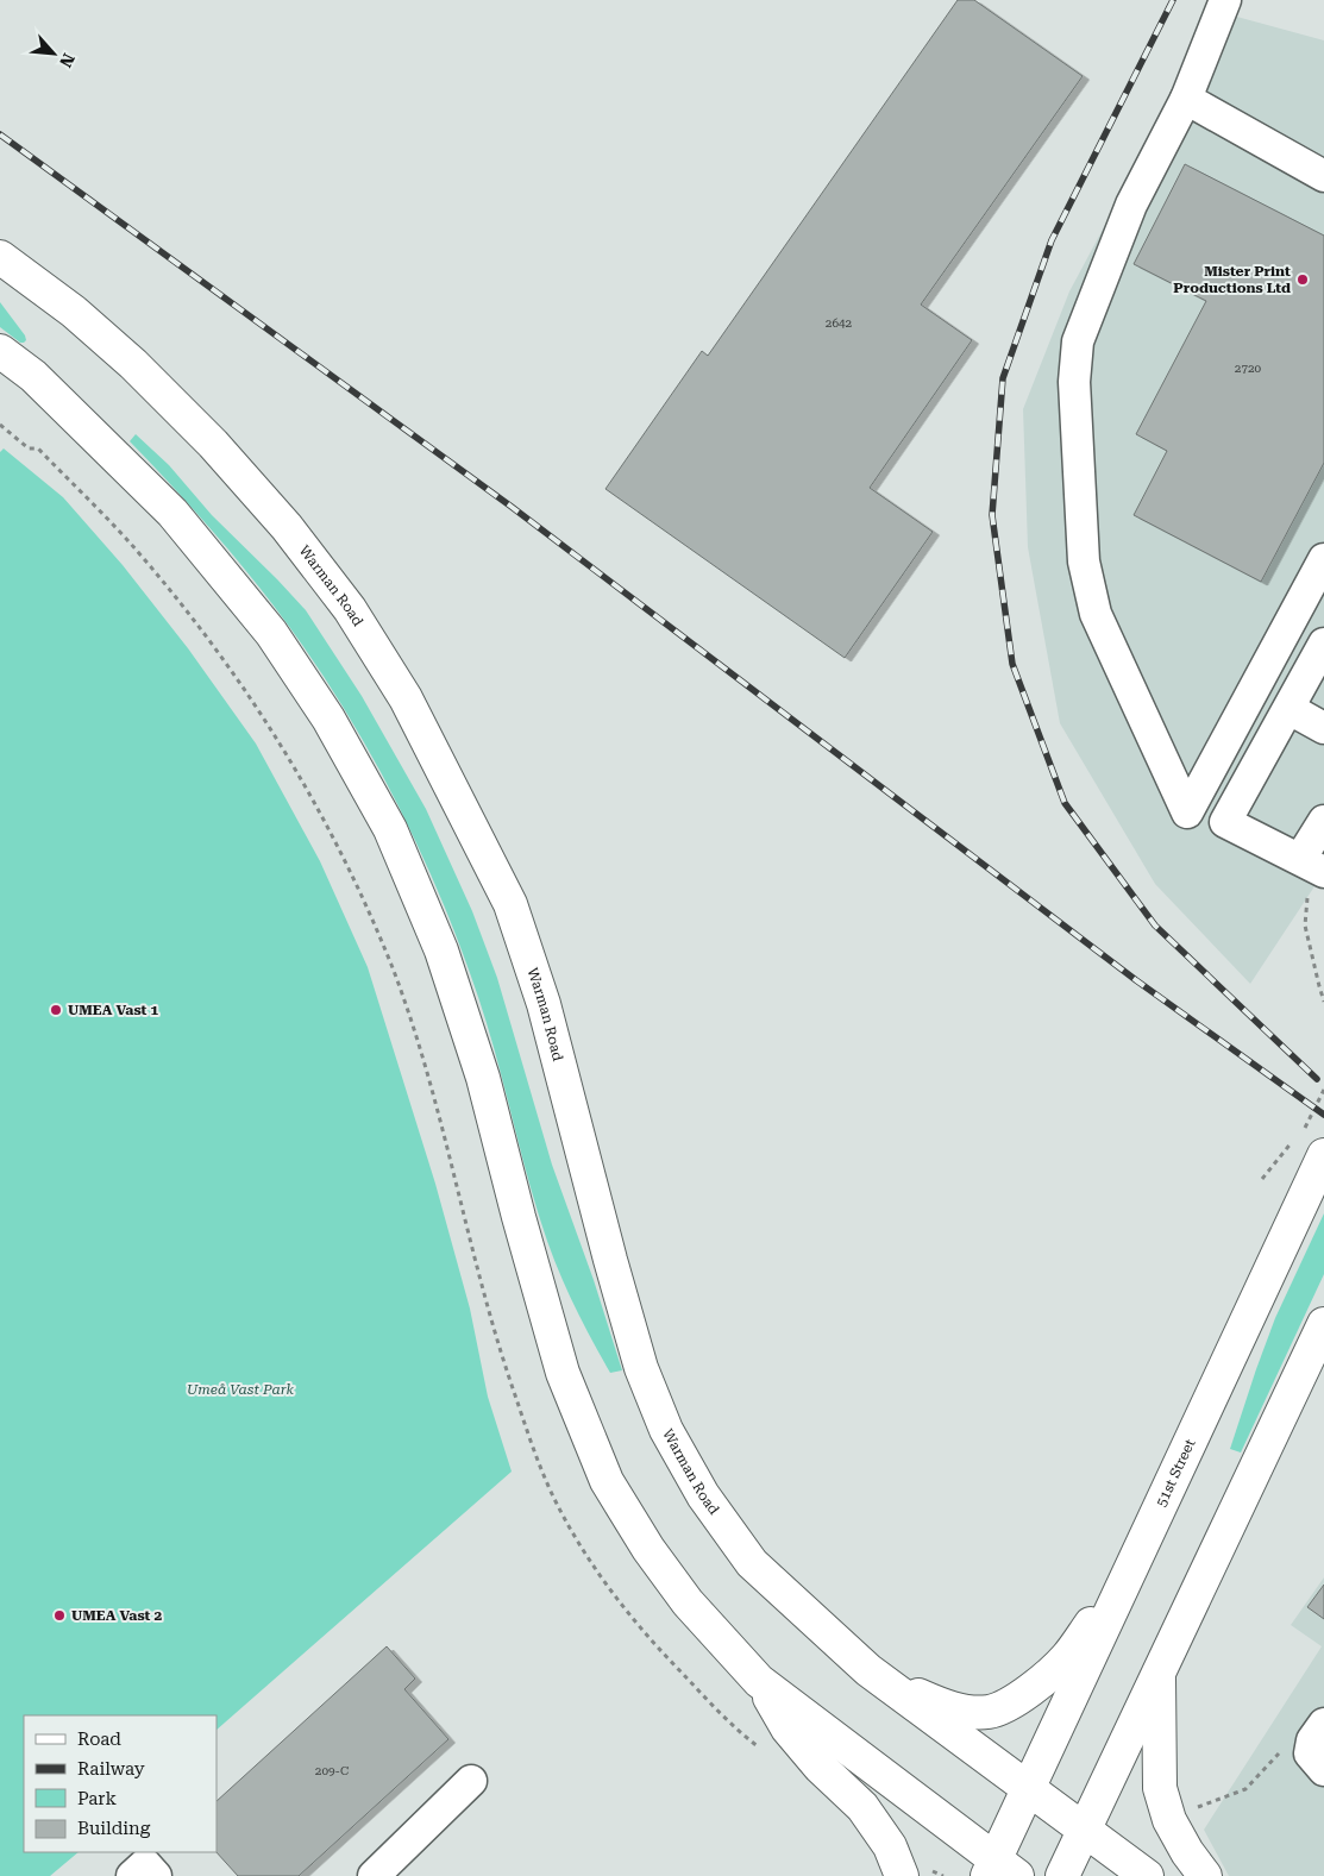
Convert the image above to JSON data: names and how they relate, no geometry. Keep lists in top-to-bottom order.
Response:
{
  "streets": {
    "main road": ["Warman Road", "51st Street"]
  },
  "crossings": [
    ["Warman Road", "51st Street"]
  ],
  "parks": ["Umeå Vast Park"],
  "places": ["Mister Print Productions Ltd", "UMEA Vast 1", "UMEA Vast 2"],
  "house_numbers": ["2642", "2720", "209-C"],
  "legend": [
    "Road",
    "Railway",
    "Park",
    "Building"
  ],
  "north": "bottom right"
}
